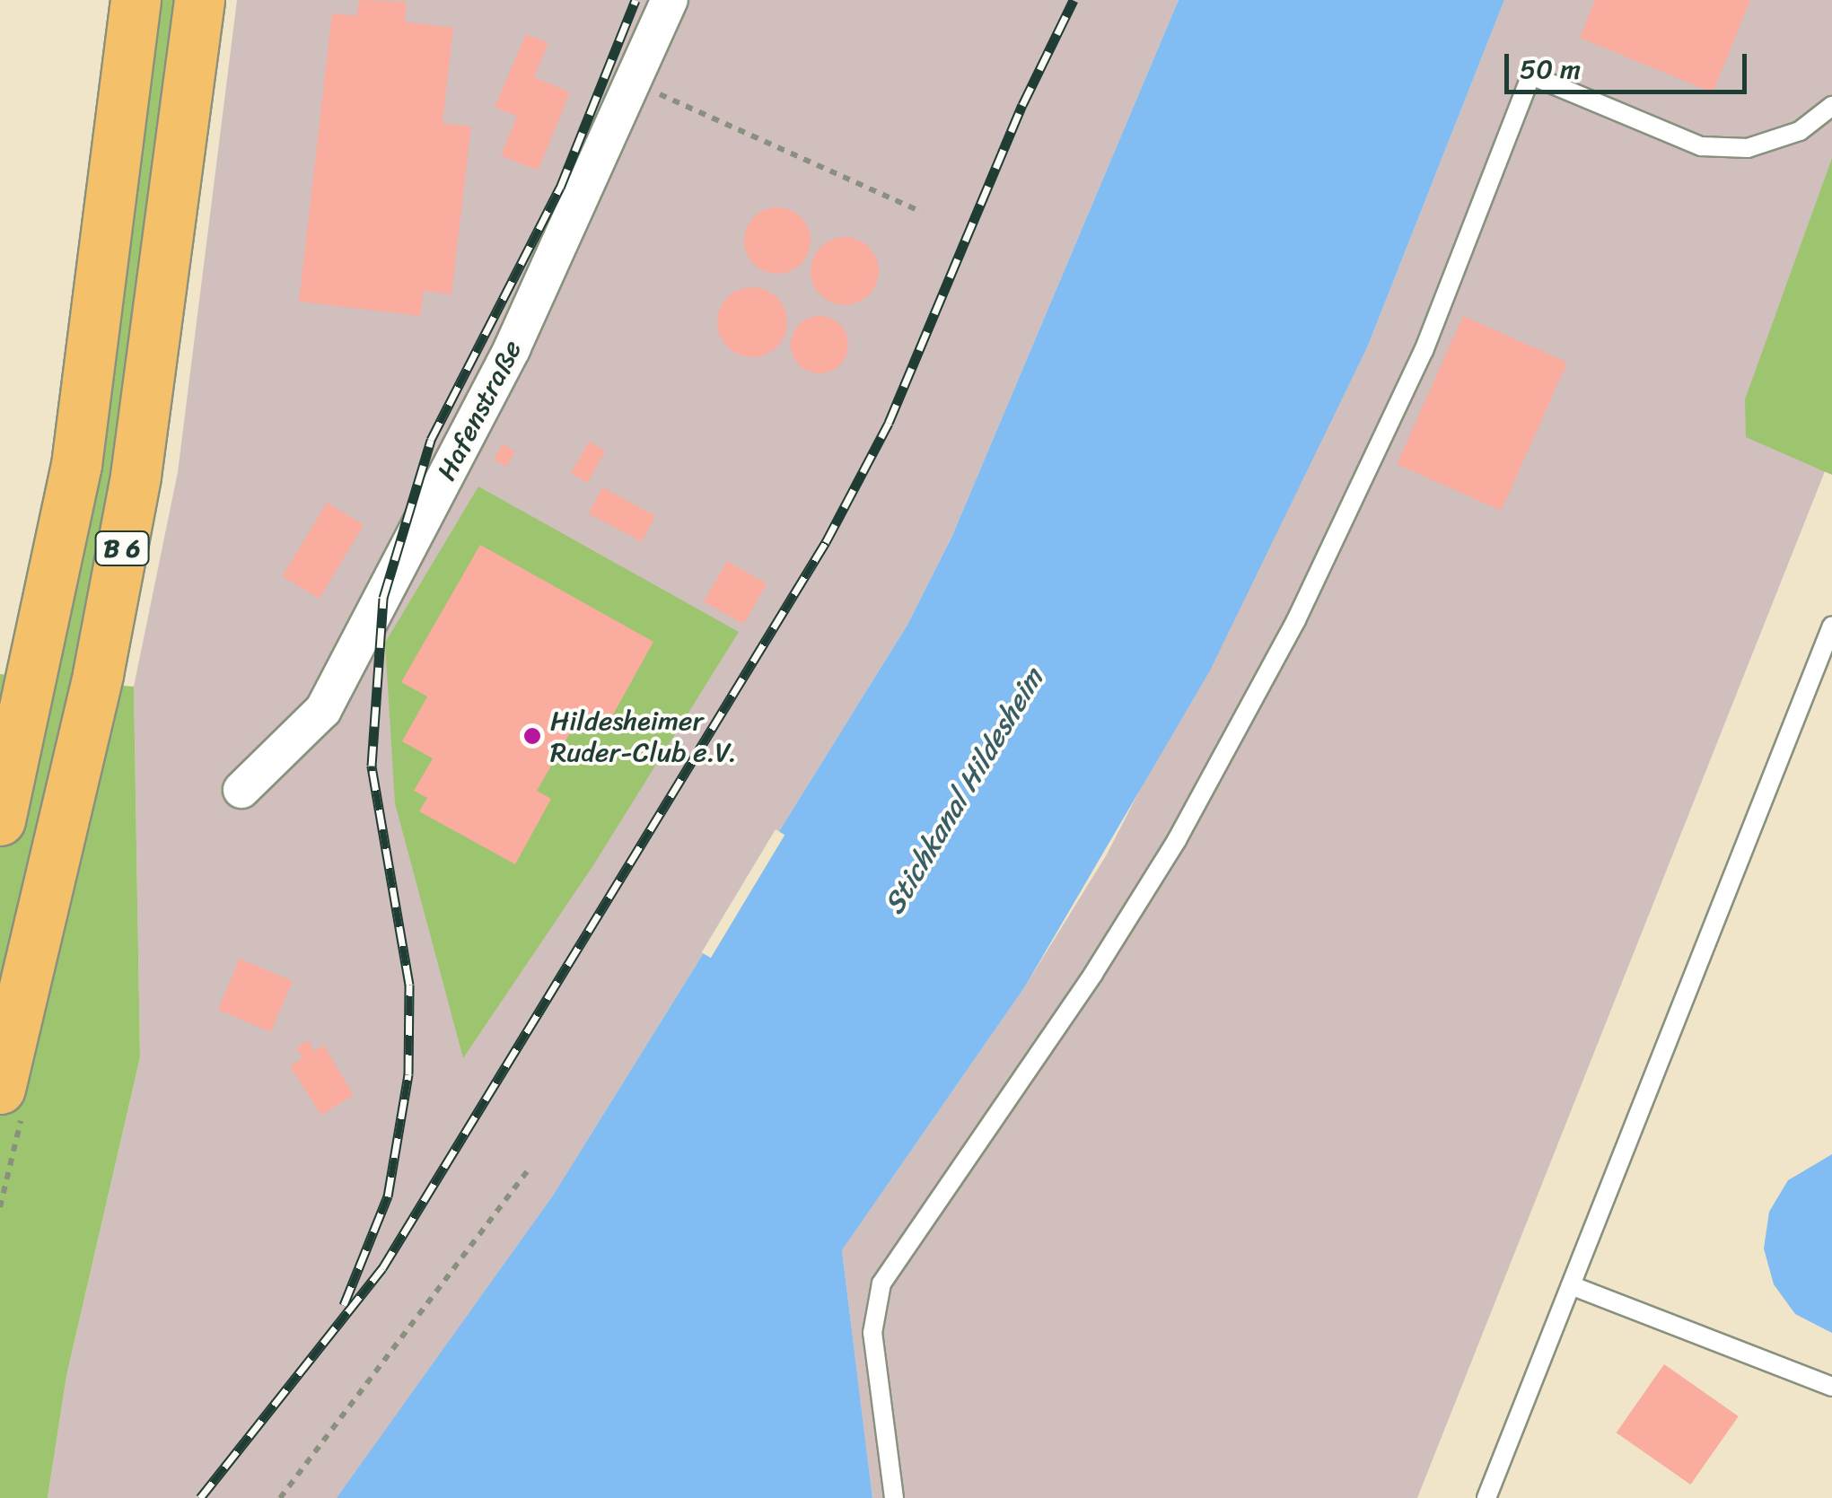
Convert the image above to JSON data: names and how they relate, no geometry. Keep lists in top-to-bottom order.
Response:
{
  "streets": {
    "main road": ["B 6"],
    "street": ["Hafenstraße"]
  },
  "water": ["Stichkanal Hildesheim"],
  "places": ["Hildesheimer Ruder-Club e.V."],
  "scale_bar": "50 m"
}
